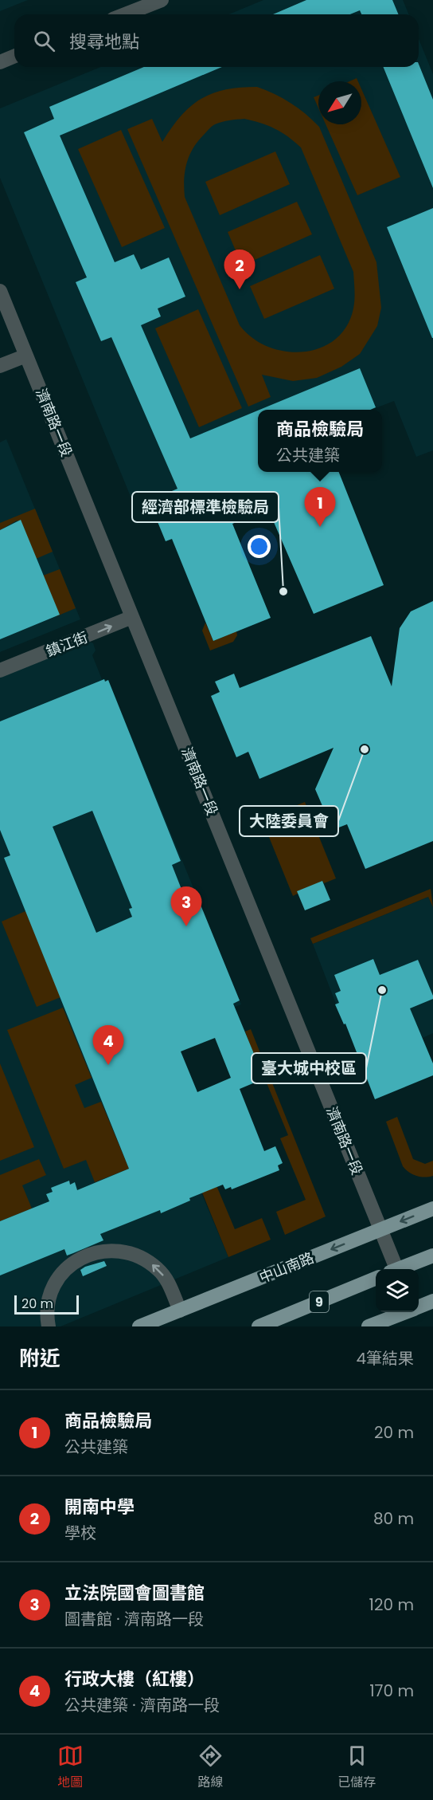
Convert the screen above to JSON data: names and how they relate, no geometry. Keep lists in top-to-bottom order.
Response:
{
  "streets": {
    "main road": ["中山南路", "9"],
    "street": ["濟南路一段", "鎮江街"]
  },
  "crossings": [
    ["濟南路一段", "鎮江街"],
    ["濟南路一段", "中山南路"]
  ],
  "one_way": ["鎮江街"],
  "places": ["經濟部標準檢驗局", "大陸委員會", "臺大城中校區"],
  "scale_bar": "20 m",
  "north": "bottom left",
  "page": {
    "search": "搜尋地點",
    "pins": [
      "2",
      "1",
      "3",
      "4"
    ],
    "popup": ["商品檢驗局", "公共建築"],
    "scale": "20 m",
    "heading": ["附近", "4筆結果"],
    "list": [
      {
        "mark": "1",
        "name": "商品檢驗局",
        "note": "公共建築",
        "value": "20 m"
      },
      {
        "mark": "2",
        "name": "開南中學",
        "note": "學校",
        "value": "80 m"
      },
      {
        "mark": "3",
        "name": "立法院國會圖書館",
        "note": "圖書館 · 濟南路一段",
        "value": "120 m"
      },
      {
        "mark": "4",
        "name": "行政大樓（紅樓）",
        "note": "公共建築 · 濟南路一段",
        "value": "170 m"
      }
    ],
    "nav": ["地圖", "路線", "已儲存"]
  }
}
